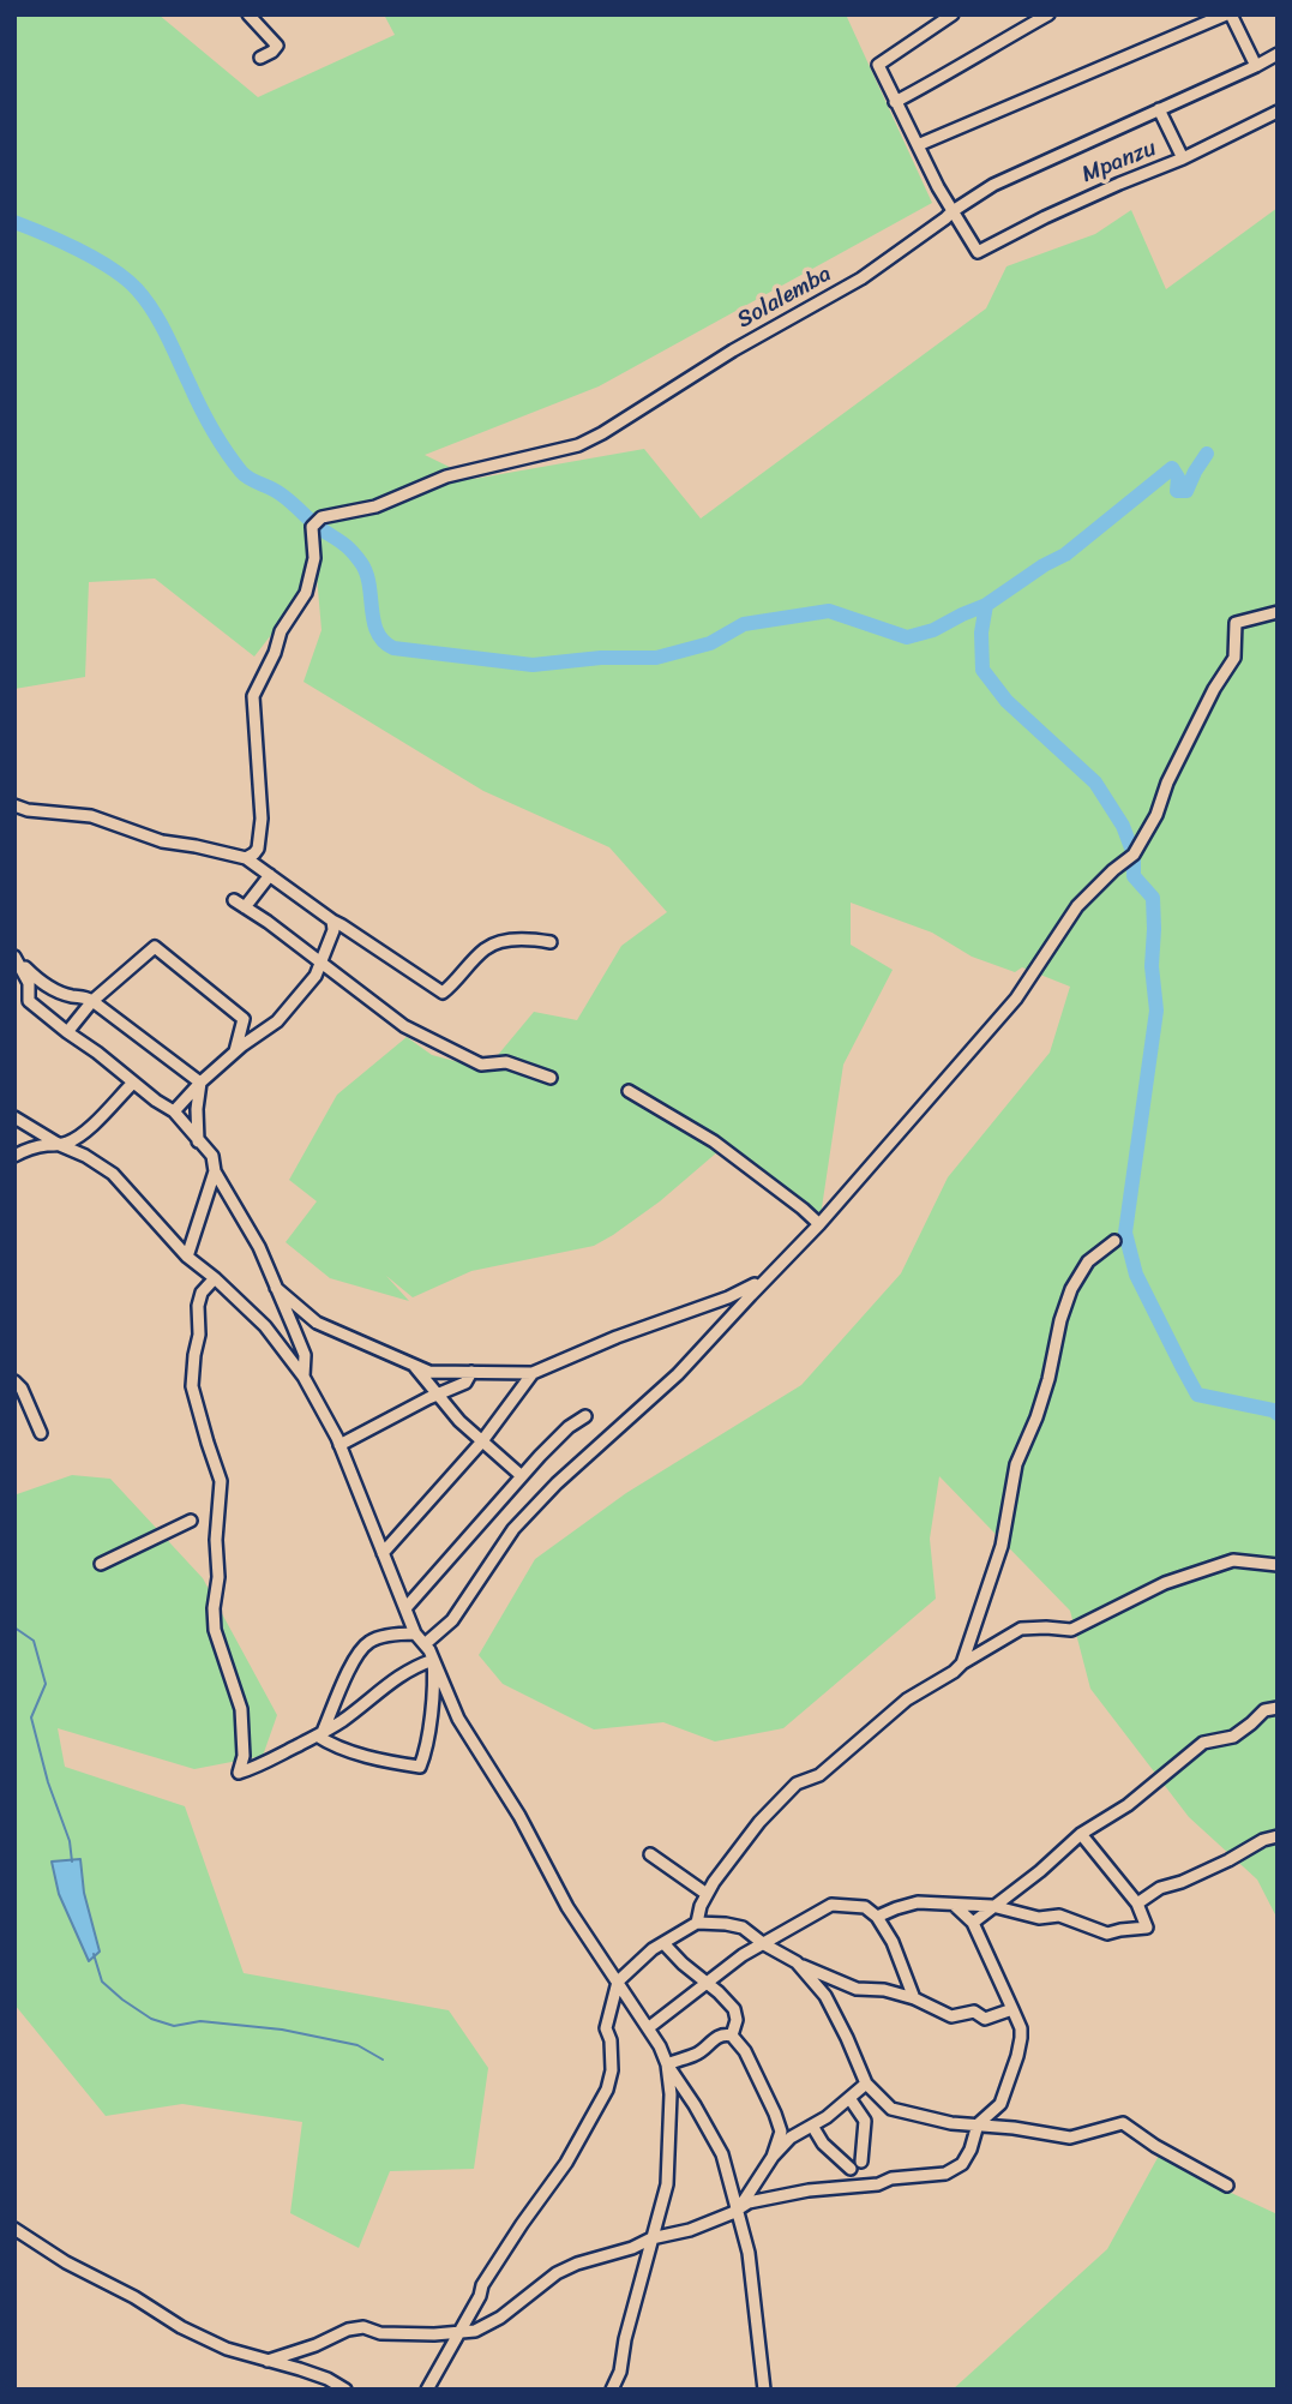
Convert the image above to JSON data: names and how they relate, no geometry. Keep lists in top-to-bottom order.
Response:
{
  "streets": {
    "street": ["Mpanzu", "Solalemba"]
  },
  "crossings": [
    ["Mpanzu", "Solalemba"]
  ]
}
